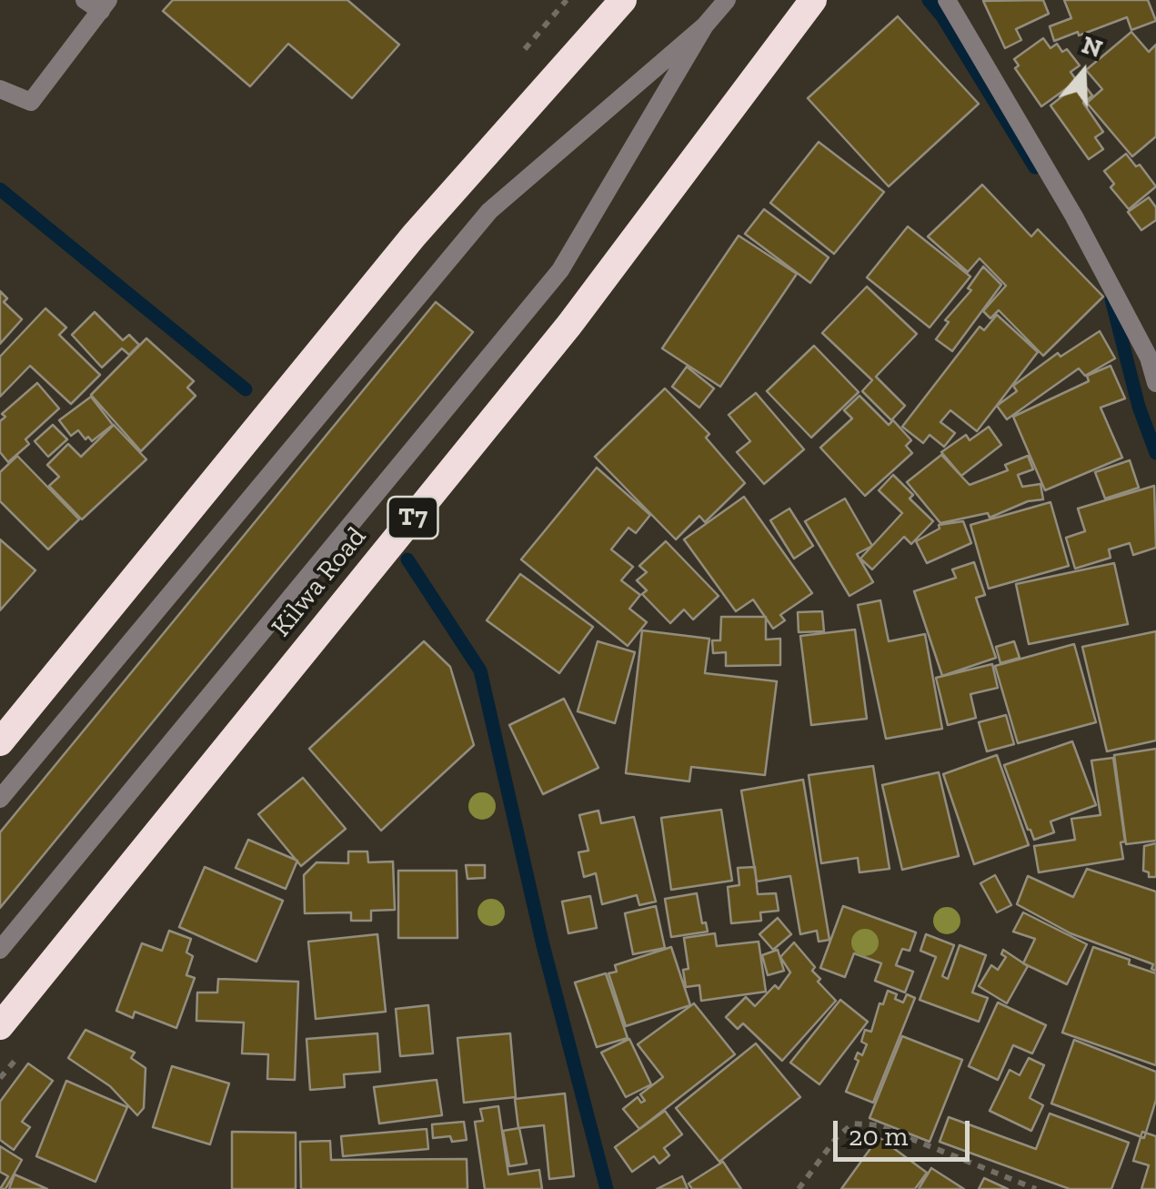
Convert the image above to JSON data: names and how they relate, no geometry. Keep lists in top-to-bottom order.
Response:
{
  "streets": {
    "highway": ["T7", "Kilwa Road"]
  },
  "scale_bar": "20 m",
  "north": "top"
}
